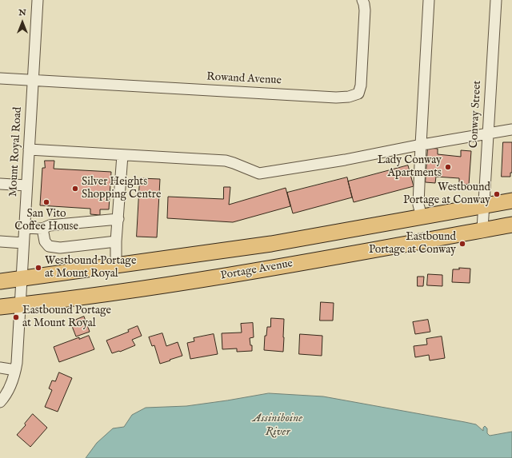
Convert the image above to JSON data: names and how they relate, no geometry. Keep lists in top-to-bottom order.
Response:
{
  "streets": {
    "highway": ["Portage Avenue"],
    "street": ["Rowand Avenue", "Conway Street", "Mount Royal Road"]
  },
  "crossings": [
    ["Rowand Avenue", "Mount Royal Road"],
    ["Conway Street", "Portage Avenue"],
    ["Mount Royal Road", "Portage Avenue"]
  ],
  "water": ["Assiniboine River"],
  "places": [
    "Lady Conway Apartments",
    "Silver Heights Shopping Centre",
    "Westbound Portage at Conway",
    "San Vito Coffee House",
    "Eastbound Portage at Conway",
    "Westbound Portage at Mount Royal",
    "Eastbound Portage at Mount Royal"
  ],
  "north": "top"
}
